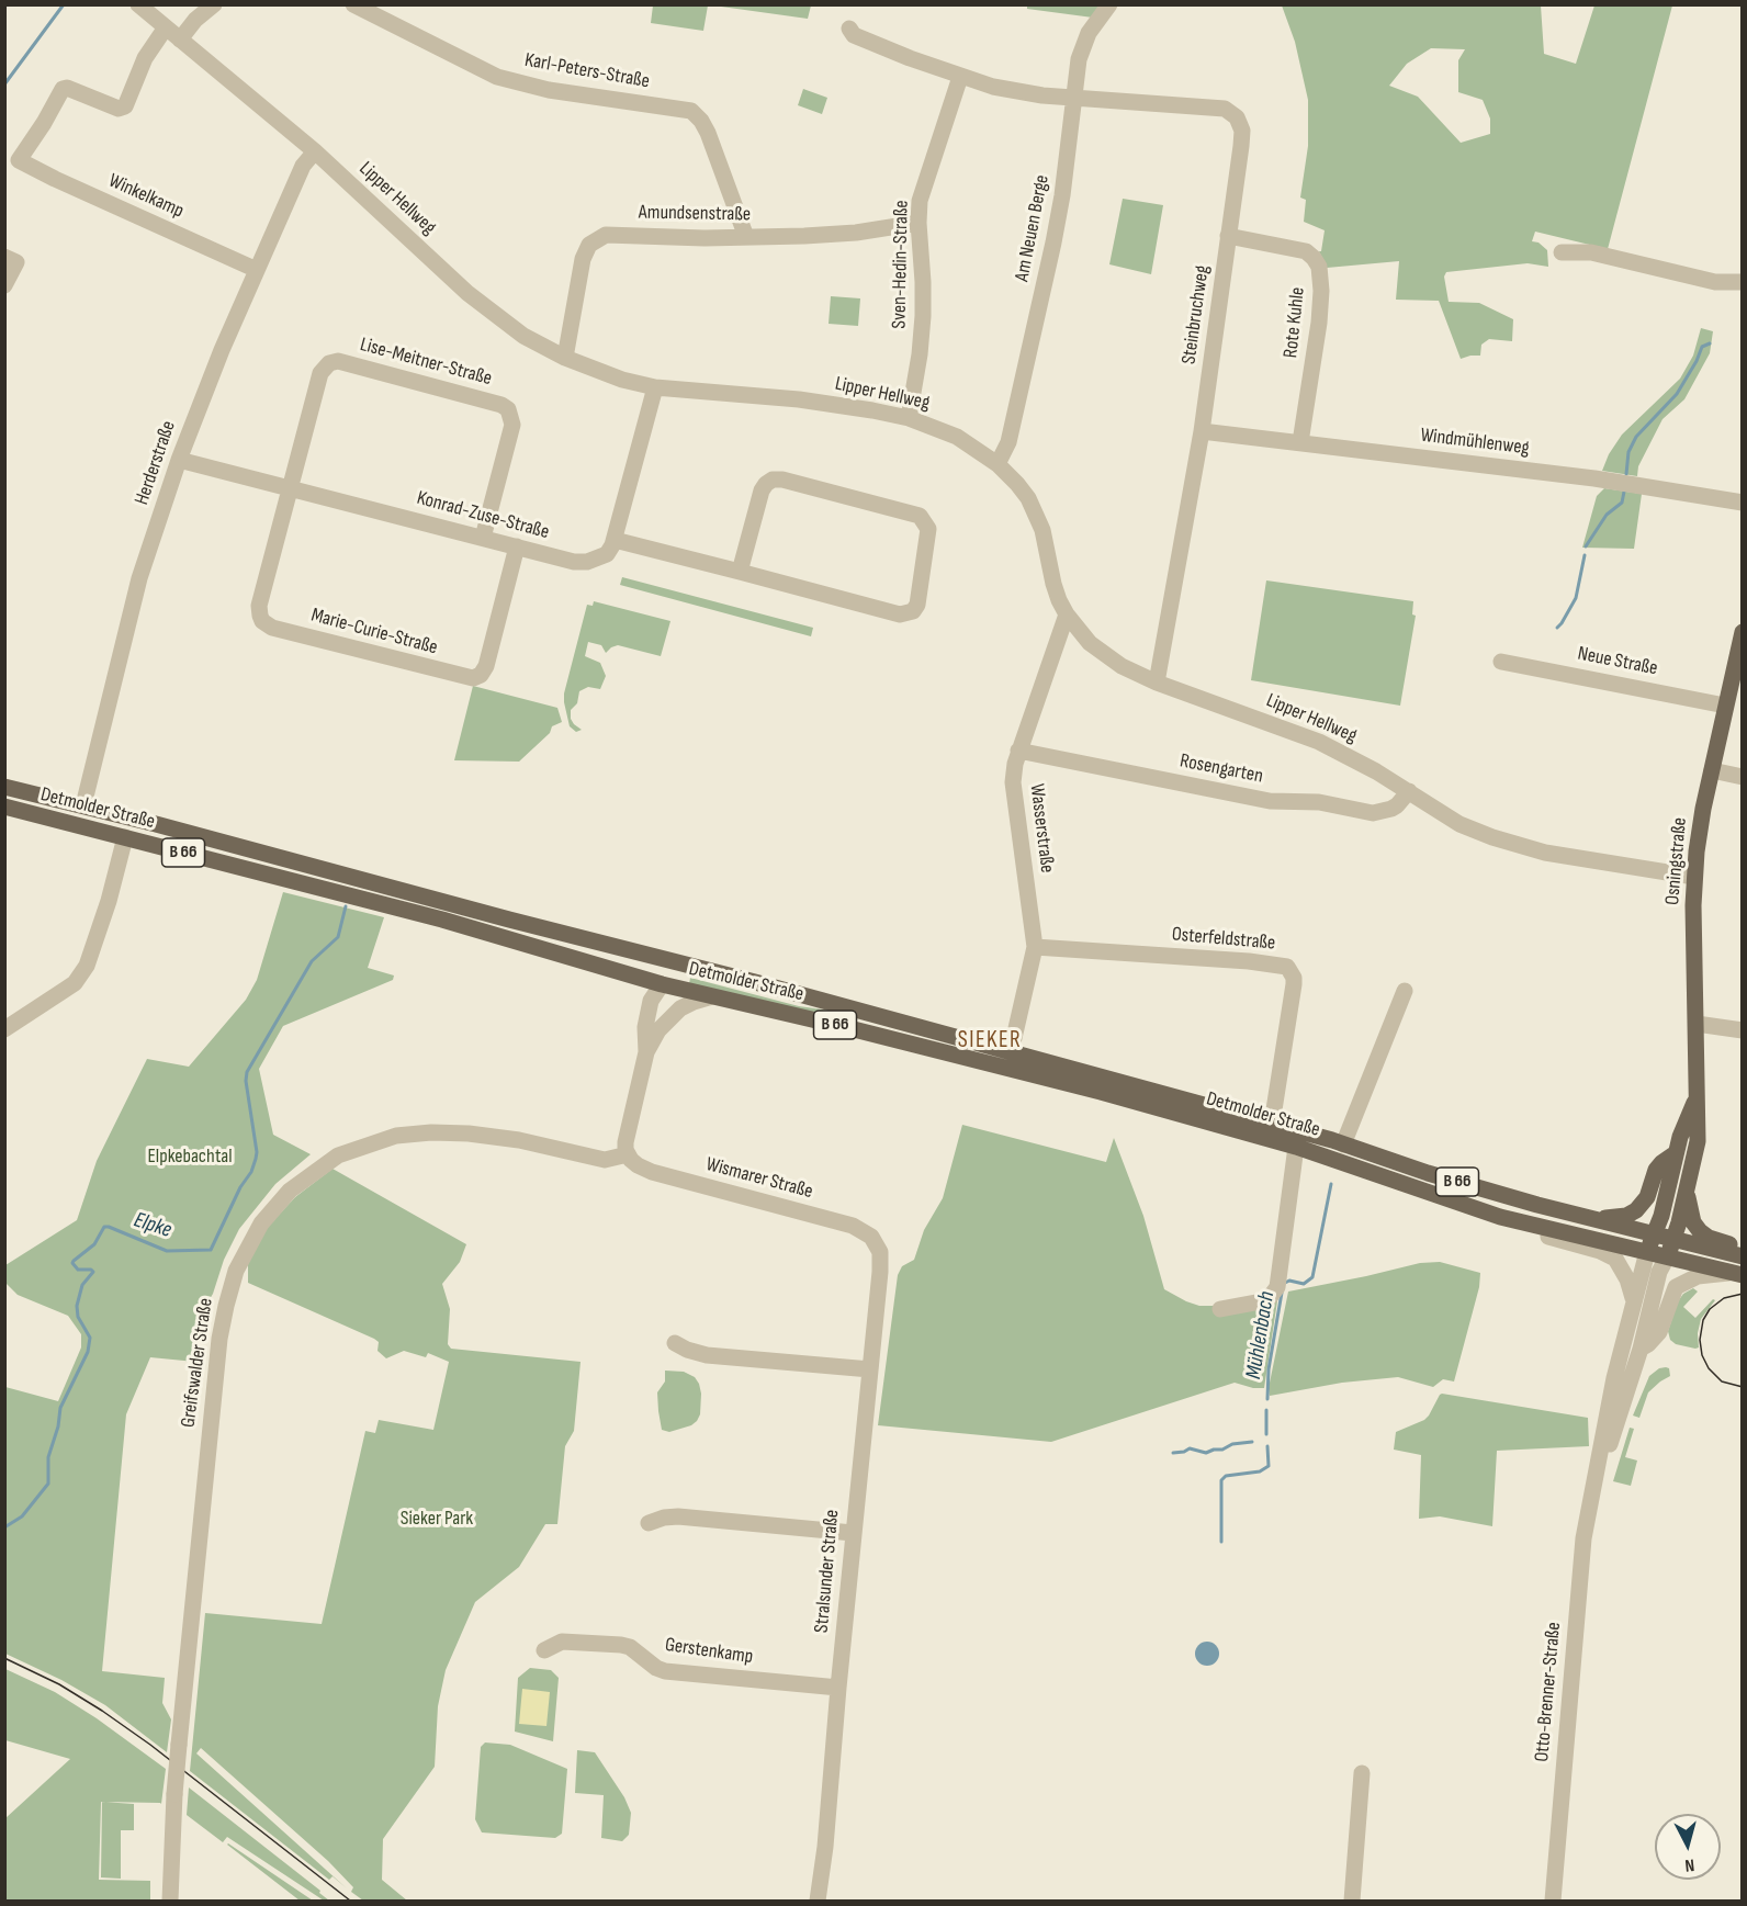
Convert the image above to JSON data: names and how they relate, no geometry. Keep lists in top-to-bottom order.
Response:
{
  "streets": {
    "main road": ["Detmolder Straße", "B 66", "Osningstraße"],
    "street": [
      "Karl-Peters-Straße",
      "Winkelkamp",
      "Lipper Hellweg",
      "Amundsenstraße",
      "Am Neuen Berge",
      "Sven-Hedin-Straße",
      "Steinbruchweg",
      "Rote Kuhle",
      "Lise-Meitner-Straße",
      "Windmühlenweg",
      "Herderstraße",
      "Konrad-Zuse-Straße",
      "Marie-Curie-Straße",
      "Neue Straße",
      "Rosengarten",
      "Wasserstraße",
      "Osterfeldstraße",
      "Wismarer Straße",
      "Greifswalder Straße",
      "Stralsunder Straße",
      "Gerstenkamp",
      "Otto-Brenner-Straße"
    ]
  },
  "crossings": [
    ["Karl-Peters-Straße", "Amundsenstraße"],
    ["Winkelkamp", "Lipper Hellweg"],
    ["Winkelkamp", "Herderstraße"],
    ["Lipper Hellweg", "Amundsenstraße"],
    ["Lipper Hellweg", "Am Neuen Berge"],
    ["Lipper Hellweg", "Sven-Hedin-Straße"],
    ["Lipper Hellweg", "Steinbruchweg"],
    ["Lipper Hellweg", "Herderstraße"],
    ["Lipper Hellweg", "Rosengarten"],
    ["Lipper Hellweg", "Wasserstraße"],
    ["Lipper Hellweg", "Osningstraße"],
    ["Amundsenstraße", "Sven-Hedin-Straße"],
    ["Am Neuen Berge", "Steinbruchweg"],
    ["Sven-Hedin-Straße", "Steinbruchweg"],
    ["Steinbruchweg", "Rote Kuhle"],
    ["Steinbruchweg", "Windmühlenweg"],
    ["Rote Kuhle", "Windmühlenweg"],
    ["Lise-Meitner-Straße", "Konrad-Zuse-Straße"],
    ["Lise-Meitner-Straße", "Marie-Curie-Straße"],
    ["Herderstraße", "Konrad-Zuse-Straße"],
    ["Herderstraße", "Detmolder Straße"],
    ["Konrad-Zuse-Straße", "Marie-Curie-Straße"],
    ["Neue Straße", "Osningstraße"],
    ["Rosengarten", "Wasserstraße"],
    ["Detmolder Straße", "Wasserstraße"],
    ["Detmolder Straße", "B 66"],
    ["Detmolder Straße", "Osningstraße"],
    ["Detmolder Straße", "Osterfeldstraße"],
    ["Detmolder Straße", "Otto-Brenner-Straße"],
    ["Wasserstraße", "Osterfeldstraße"],
    ["B 66", "Otto-Brenner-Straße"],
    ["Osningstraße", "Otto-Brenner-Straße"],
    ["Wismarer Straße", "Greifswalder Straße"],
    ["Wismarer Straße", "Stralsunder Straße"],
    ["Stralsunder Straße", "Gerstenkamp"]
  ],
  "districts": ["SIEKER"],
  "water": ["Elpke", "Mühlenbach"],
  "parks": ["Elpkebachtal", "Sieker Park"],
  "north": "bottom"
}
